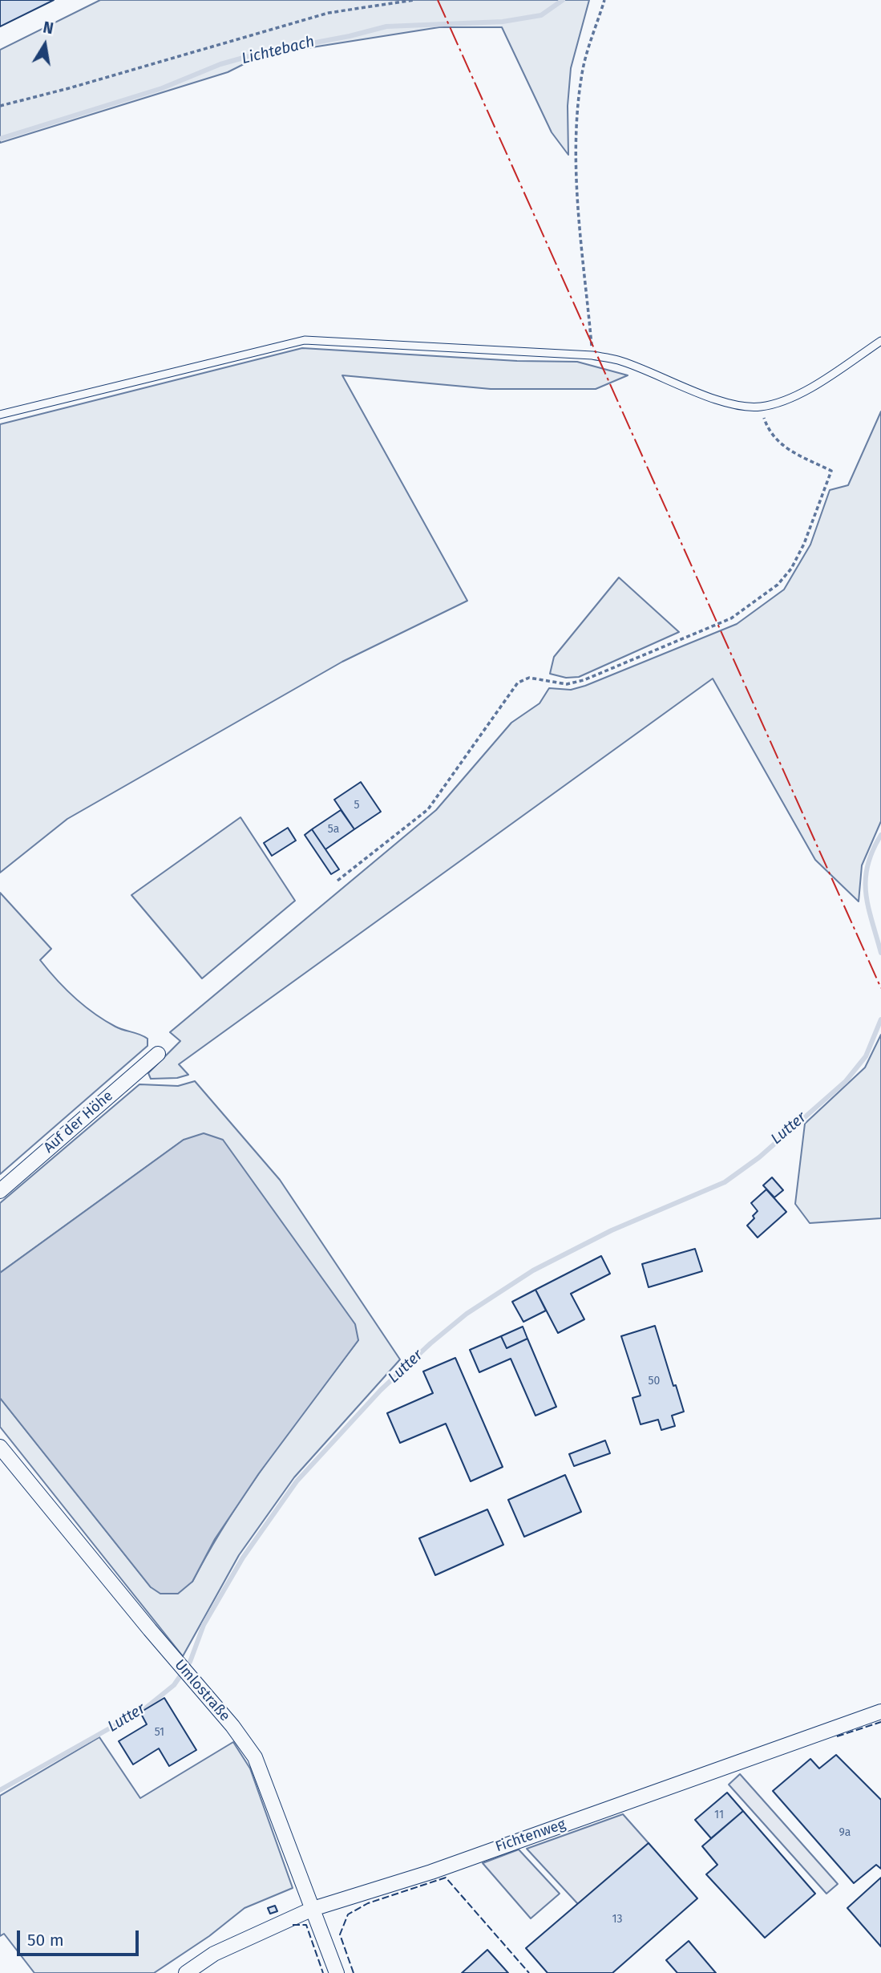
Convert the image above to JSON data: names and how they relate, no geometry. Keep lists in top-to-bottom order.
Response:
{
  "streets": {
    "street": ["Auf der Höhe", "Umlostraße", "Fichtenweg"]
  },
  "crossings": [
    ["Umlostraße", "Fichtenweg"]
  ],
  "water": ["Lichtebach", "Lutter"],
  "house_numbers": [
    "5",
    "5a",
    "50",
    "51",
    "11",
    "9a",
    "13"
  ],
  "scale_bar": "50 m",
  "north": "top"
}
